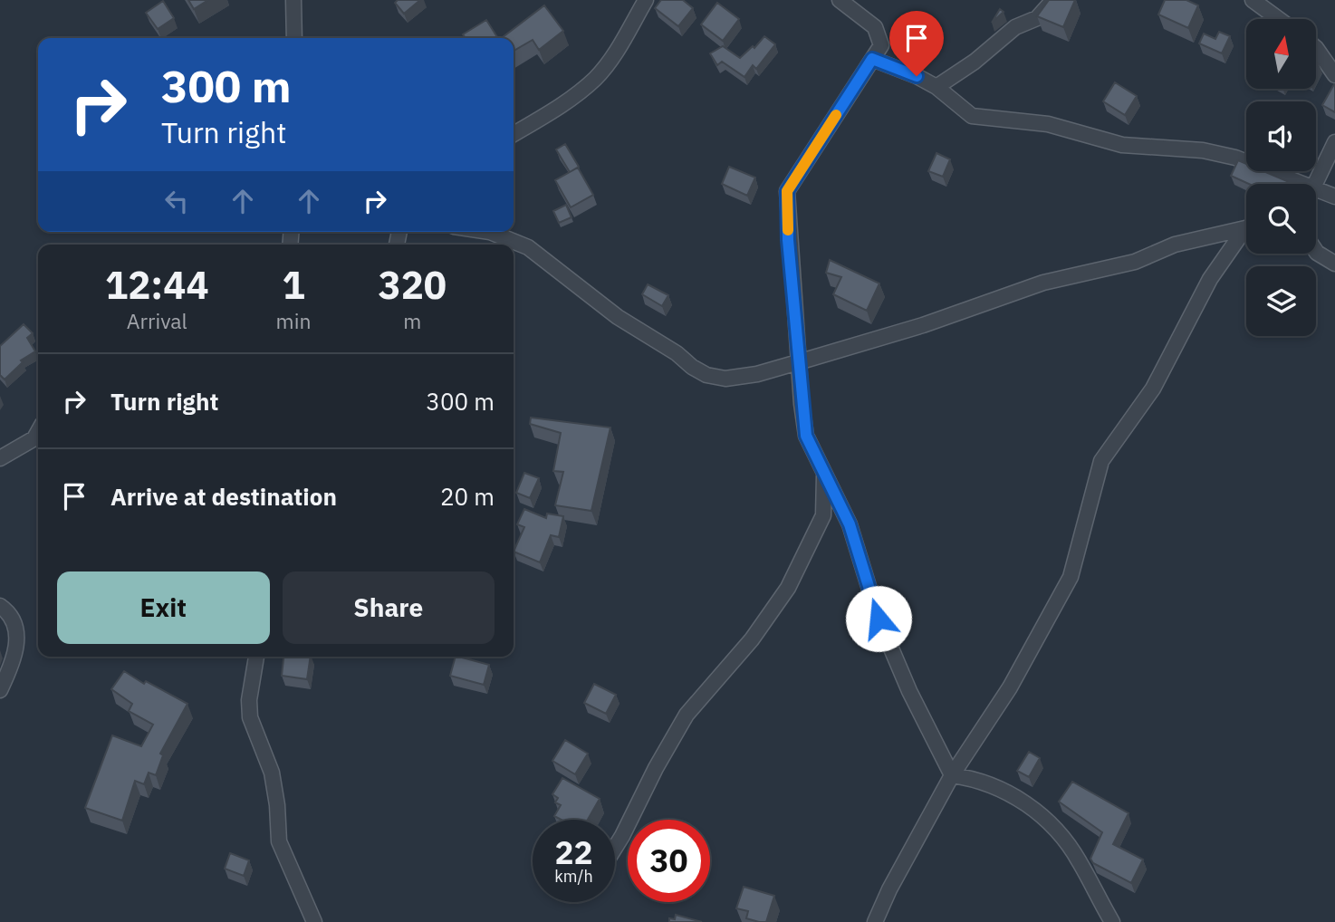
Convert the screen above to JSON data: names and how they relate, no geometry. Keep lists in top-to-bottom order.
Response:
{
  "north": "top",
  "page": {
    "turn": ["300 m", "Turn right"],
    "eta": [
      "12:44",
      "Arrival",
      "1",
      "min",
      "320",
      "m"
    ],
    "list": [
      {
        "name": "Turn right",
        "value": "300 m"
      },
      {
        "name": "Arrive at destination",
        "value": "20 m"
      }
    ],
    "buttons": ["Exit", "Share"],
    "speed": "22 km/h",
    "limit": "30"
  }
}
